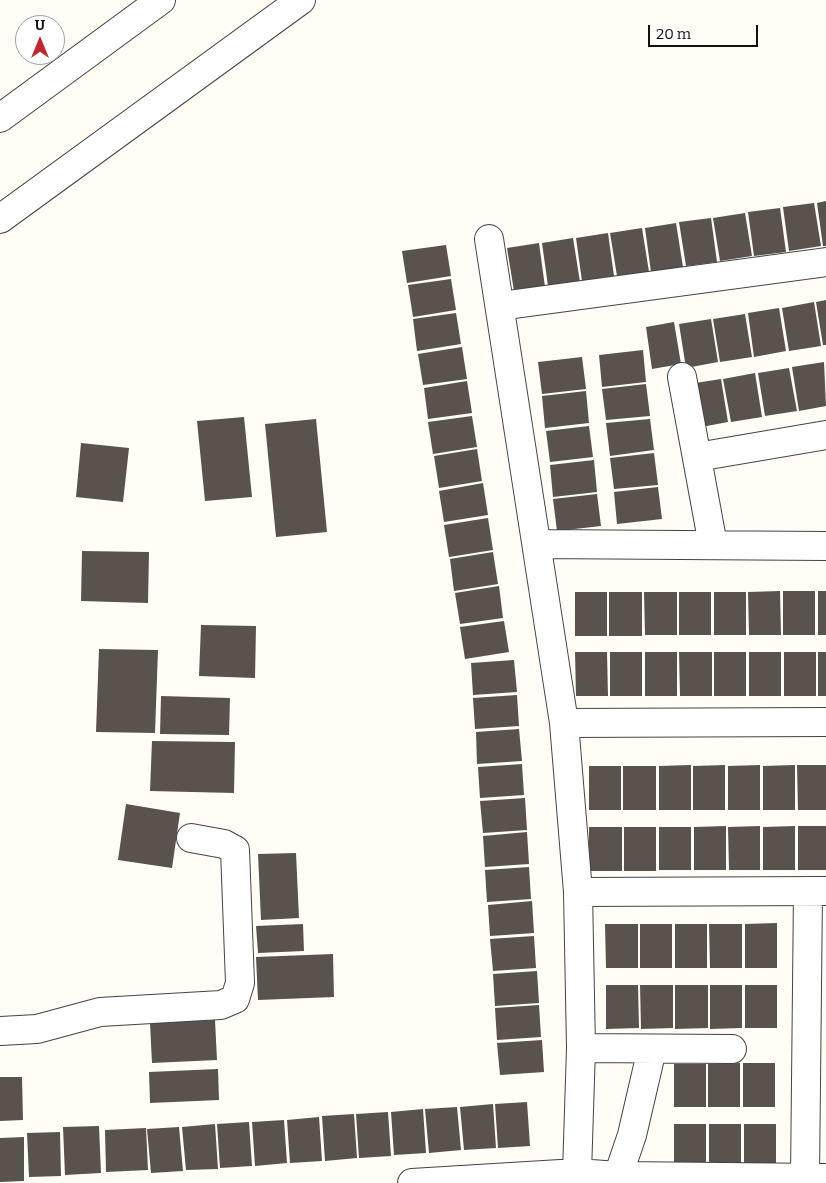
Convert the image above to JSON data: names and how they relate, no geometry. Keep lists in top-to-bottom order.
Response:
{
  "scale_bar": "20 m",
  "north": "top"
}
